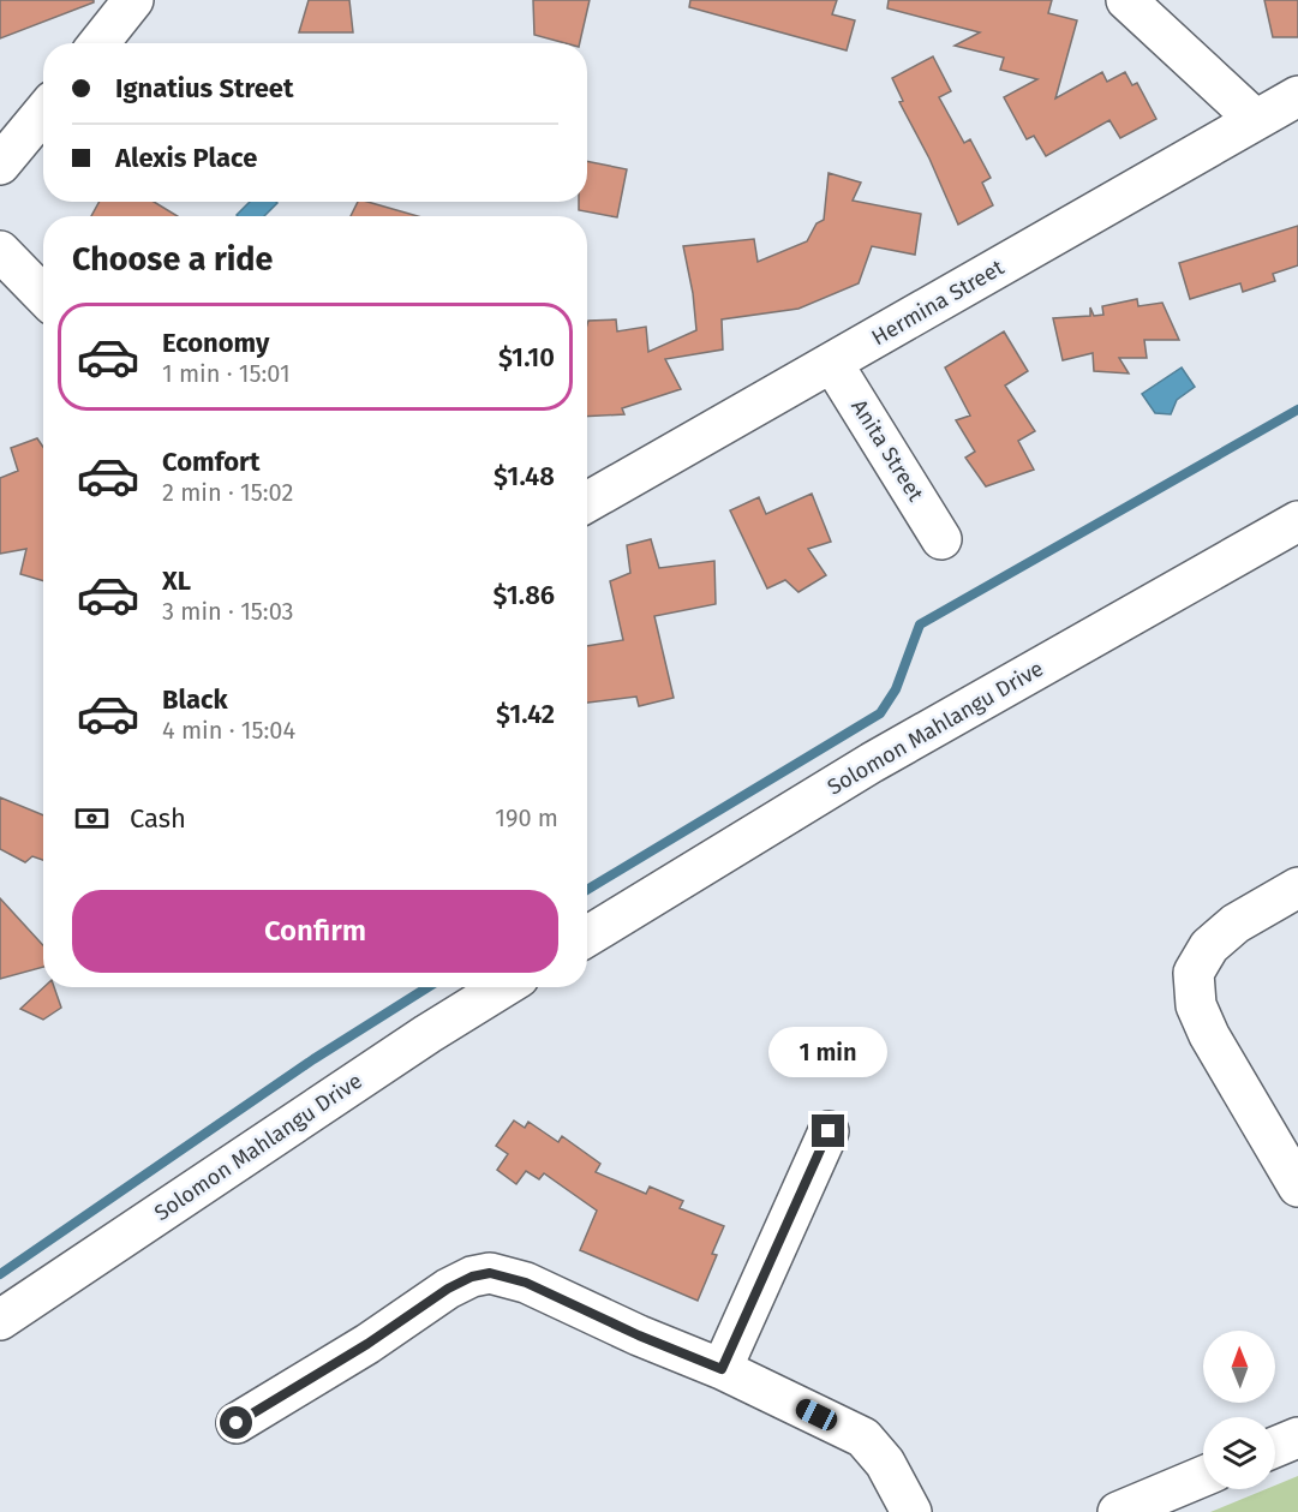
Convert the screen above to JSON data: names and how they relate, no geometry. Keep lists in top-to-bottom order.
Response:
{
  "streets": {
    "street": ["Hermina Street", "Anita Street", "Solomon Mahlangu Drive"]
  },
  "crossings": [
    ["Hermina Street", "Anita Street"]
  ],
  "north": "top",
  "page": {
    "banner": ["Ignatius Street", "Alexis Place"],
    "heading": "Choose a ride",
    "list": [
      {
        "name": "Economy",
        "note": "1 min · 15:01",
        "value": "$1.10"
      },
      {
        "name": "Comfort",
        "note": "2 min · 15:02",
        "value": "$1.48"
      },
      {
        "name": "XL",
        "note": "3 min · 15:03",
        "value": "$1.86"
      },
      {
        "name": "Black",
        "note": "4 min · 15:04",
        "value": "$1.42"
      }
    ],
    "pay": ["Cash", "190 m"],
    "buttons": "Confirm",
    "bubble": "1 min"
  }
}
